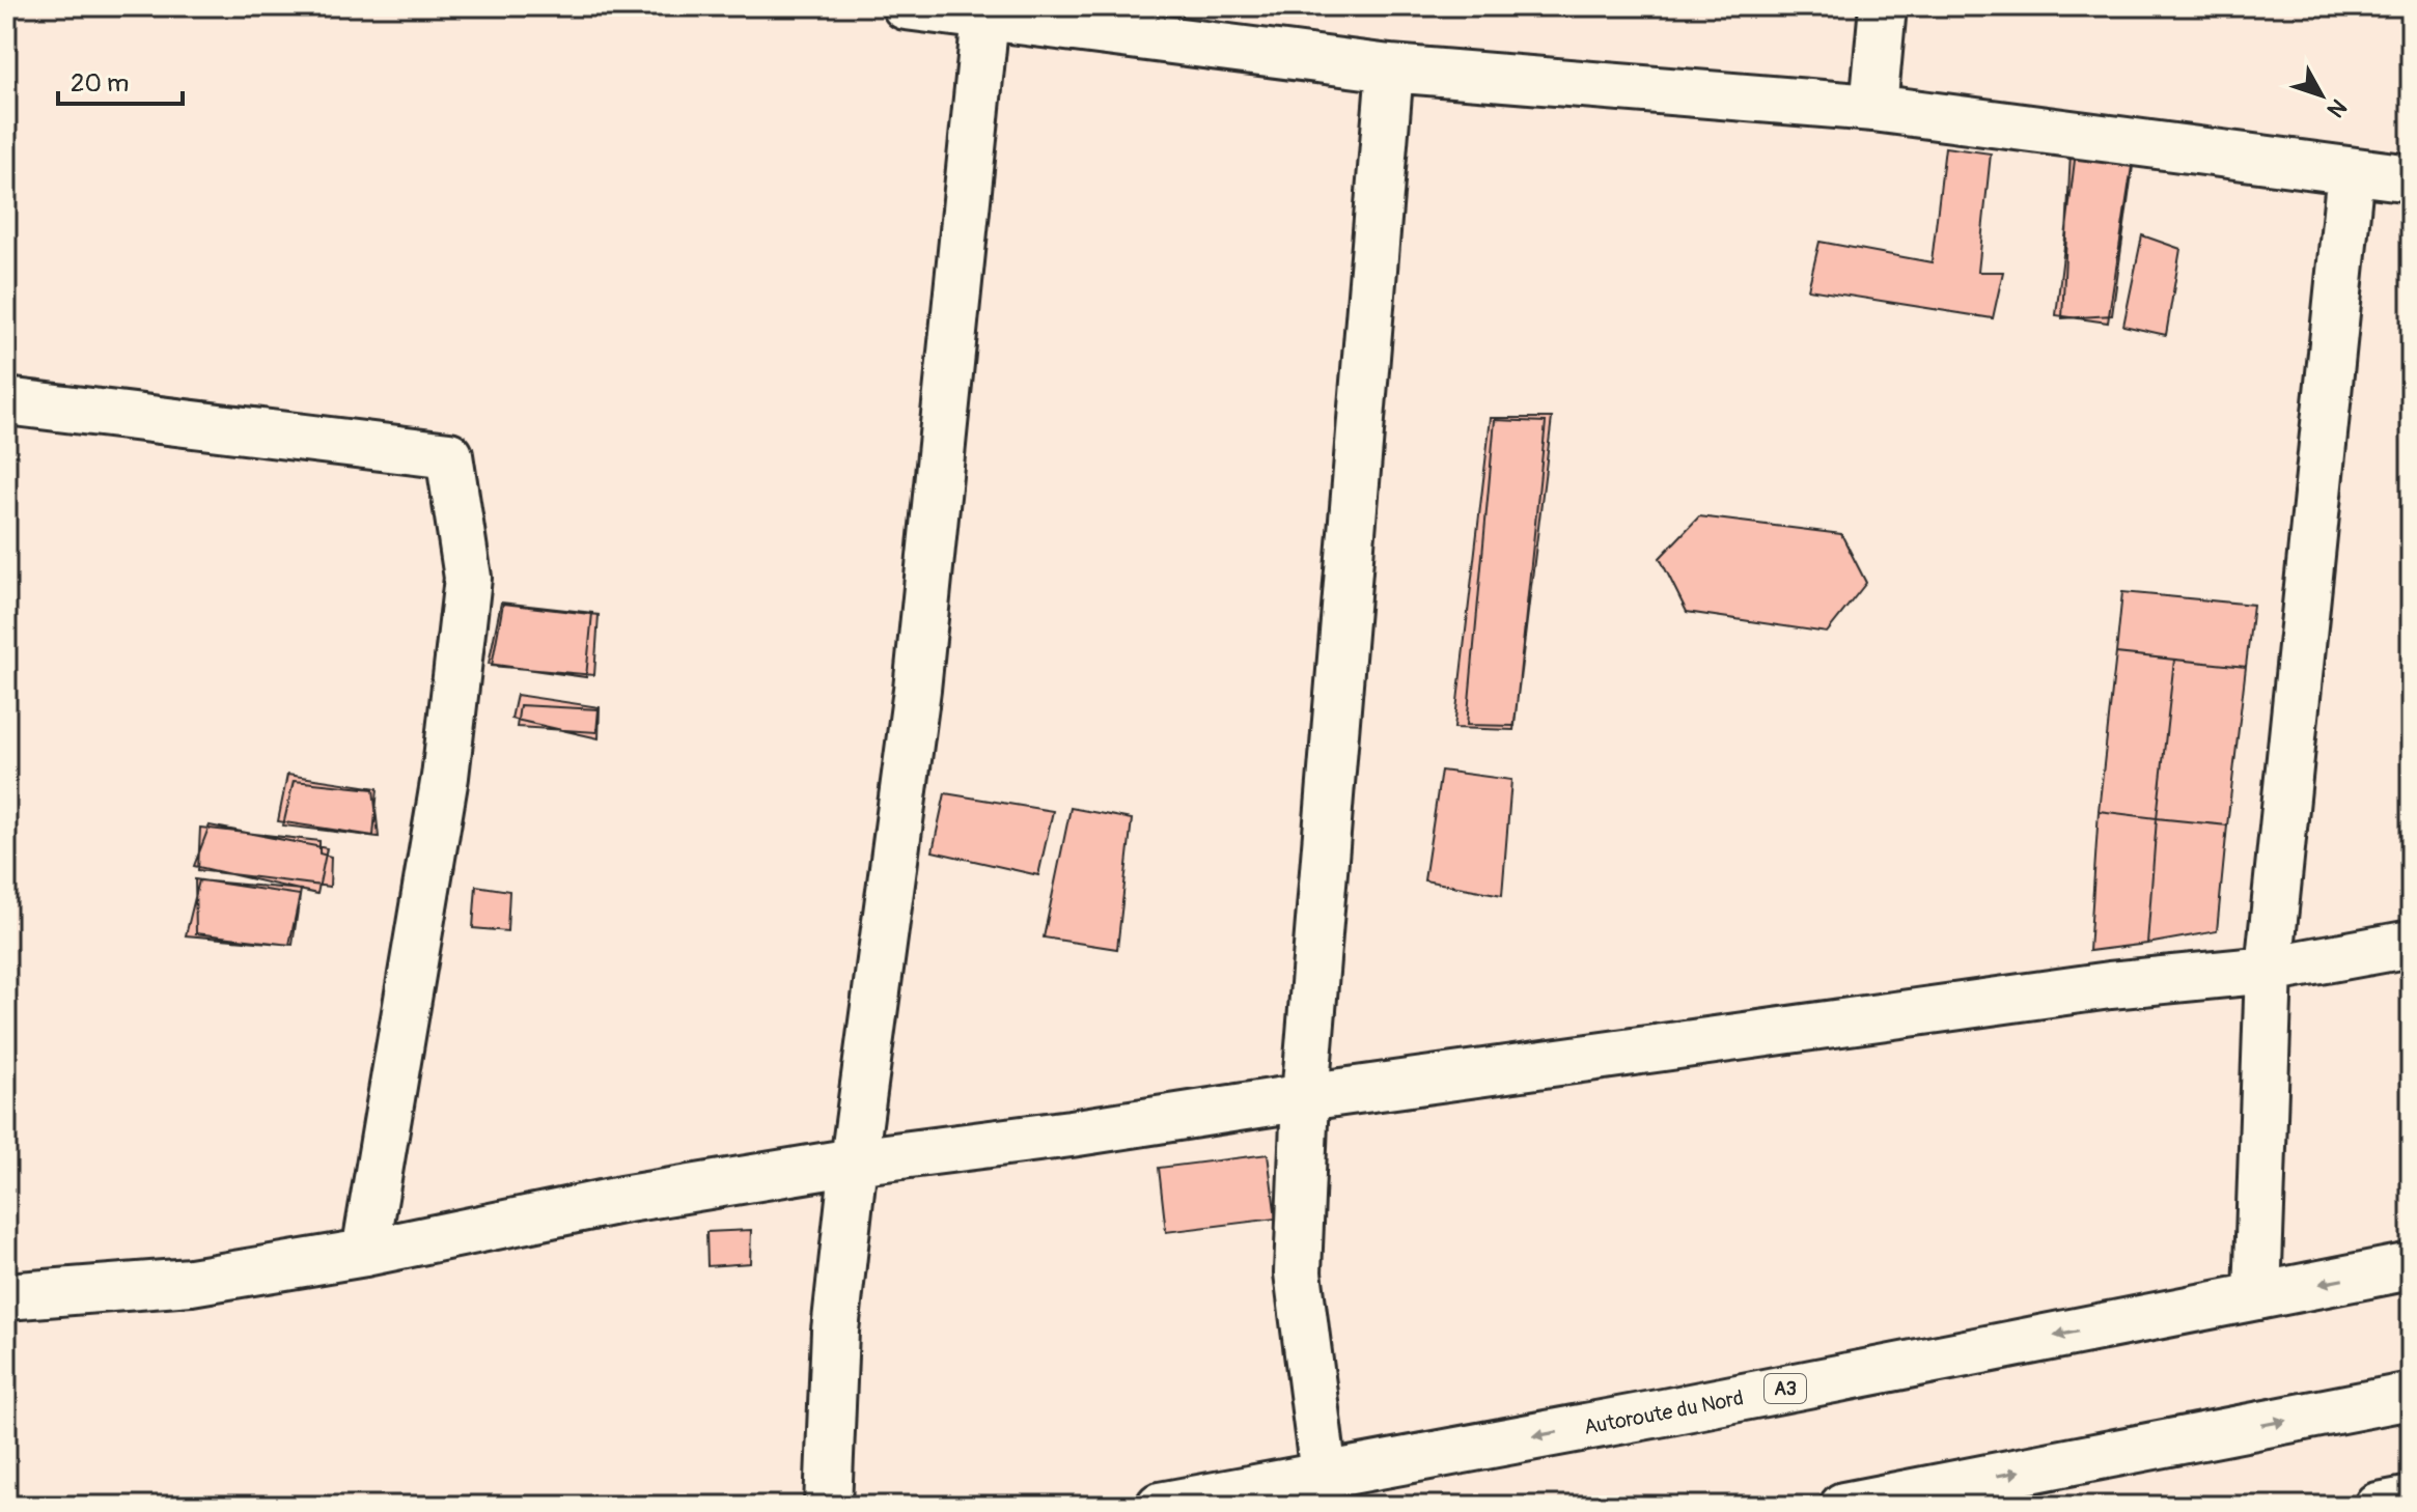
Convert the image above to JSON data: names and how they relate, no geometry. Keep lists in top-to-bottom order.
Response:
{
  "streets": {
    "main road": ["A3", "Autoroute du Nord"]
  },
  "scale_bar": "20 m",
  "north": "bottom right"
}
